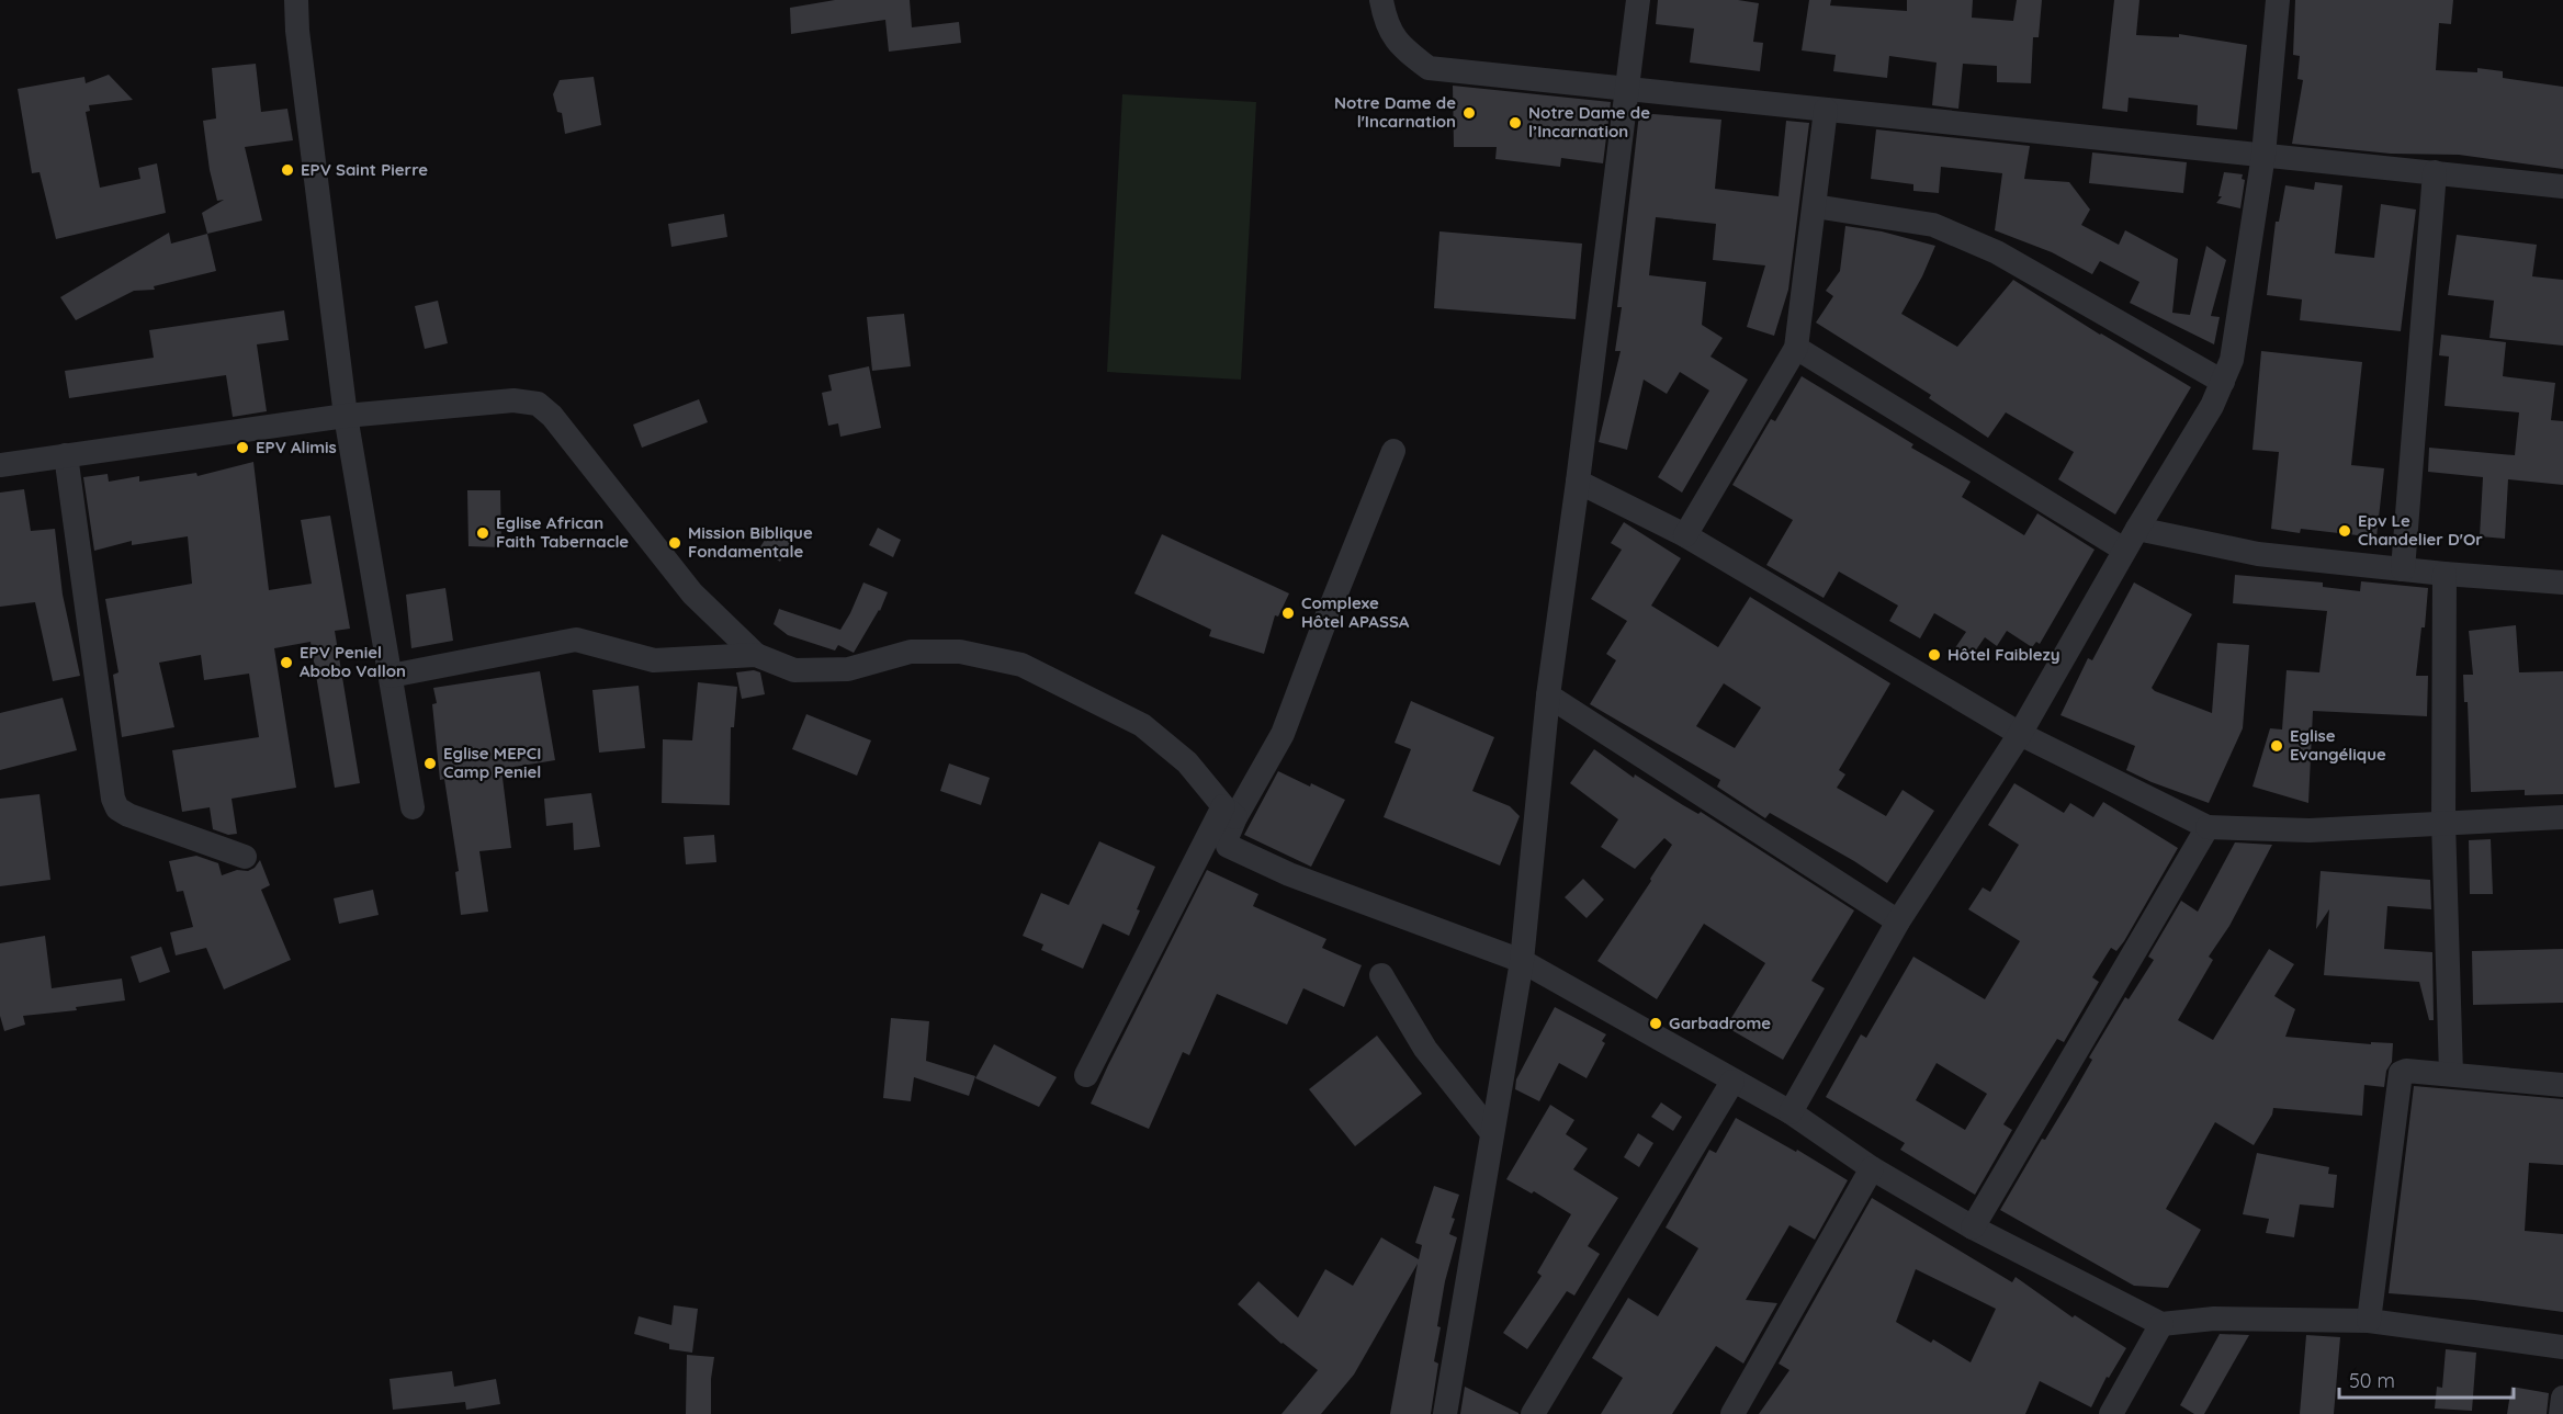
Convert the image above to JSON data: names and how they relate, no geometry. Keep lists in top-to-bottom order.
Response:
{
  "places": [
    "Notre Dame de l'Incarnation",
    "Notre Dame de l’Incarnation",
    "EPV Saint Pierre",
    "EPV Alimis",
    "Epv Le Chandelier D'Or",
    "Eglise African Faith Tabernacle",
    "Mission Biblique Fondamentale",
    "Complexe Hôtel APASSA",
    "Hôtel Faiblezy",
    "EPV Peniel Abobo Vallon",
    "Eglise Evangélique",
    "Eglise MEPCI Camp Peniel",
    "Garbadrome"
  ],
  "scale_bar": "50 m"
}
